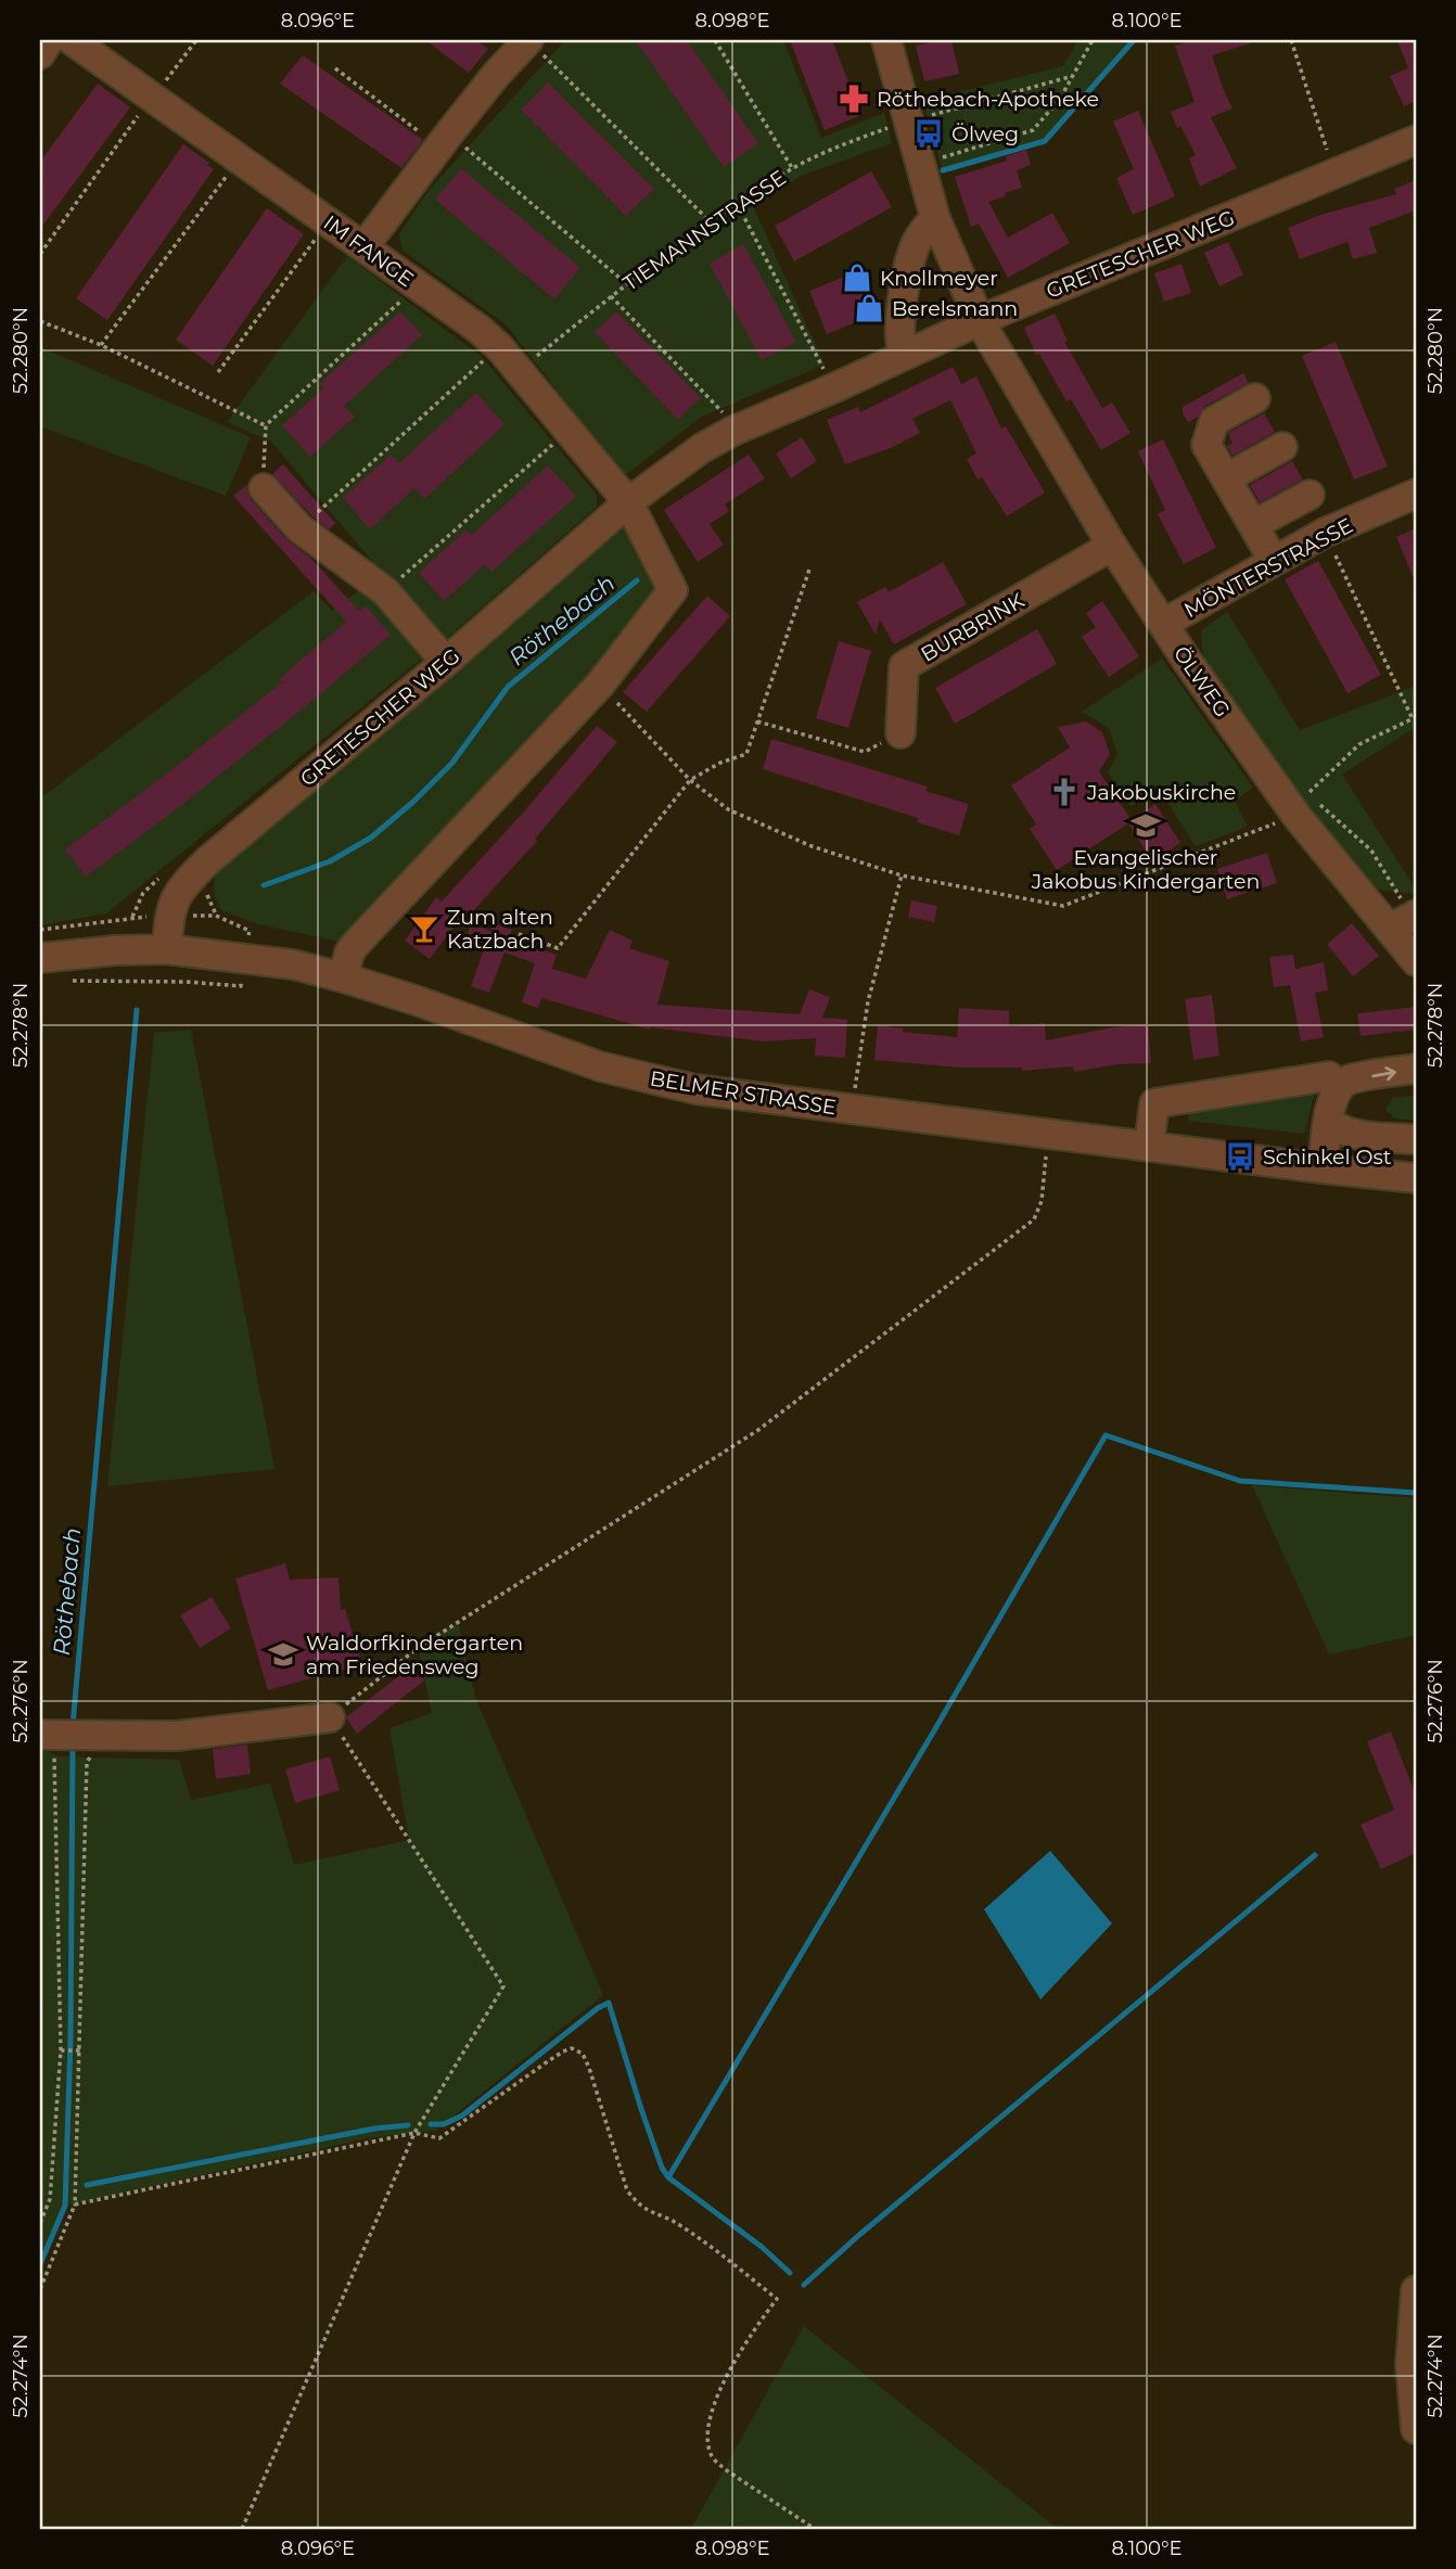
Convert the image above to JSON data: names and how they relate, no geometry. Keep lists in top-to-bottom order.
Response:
{
  "streets": {
    "street": [
      "IM FANGE",
      "GRETESCHER WEG",
      "MÖNTERSTRASSE",
      "BURBRINK",
      "ÖLWEG",
      "BELMER STRASSE"
    ],
    "path": ["TIEMANNSTRASSE"]
  },
  "crossings": [
    ["TIEMANNSTRASSE", "IM FANGE"],
    ["TIEMANNSTRASSE", "ÖLWEG"],
    ["IM FANGE", "GRETESCHER WEG"],
    ["GRETESCHER WEG", "ÖLWEG"],
    ["GRETESCHER WEG", "BELMER STRASSE"],
    ["MÖNTERSTRASSE", "ÖLWEG"],
    ["BURBRINK", "ÖLWEG"]
  ],
  "water": ["Röthebach"],
  "places": {
    "pharmacy": ["Röthebach-Apotheke"],
    "bus stop": ["Ölweg", "Schinkel Ost"],
    "shop": ["Knollmeyer", "Berelsmann"],
    "church": ["Jakobuskirche"],
    "school or university": ["Evangelischer Jakobus Kindergarten", "Waldorfkindergarten am Friedensweg"],
    "bar": ["Zum alten Katzbach"]
  },
  "coordinates": [
    "8.096°E",
    "8.098°E",
    "8.100°E",
    "52.280°N",
    "52.278°N",
    "52.276°N",
    "52.274°N"
  ]
}
